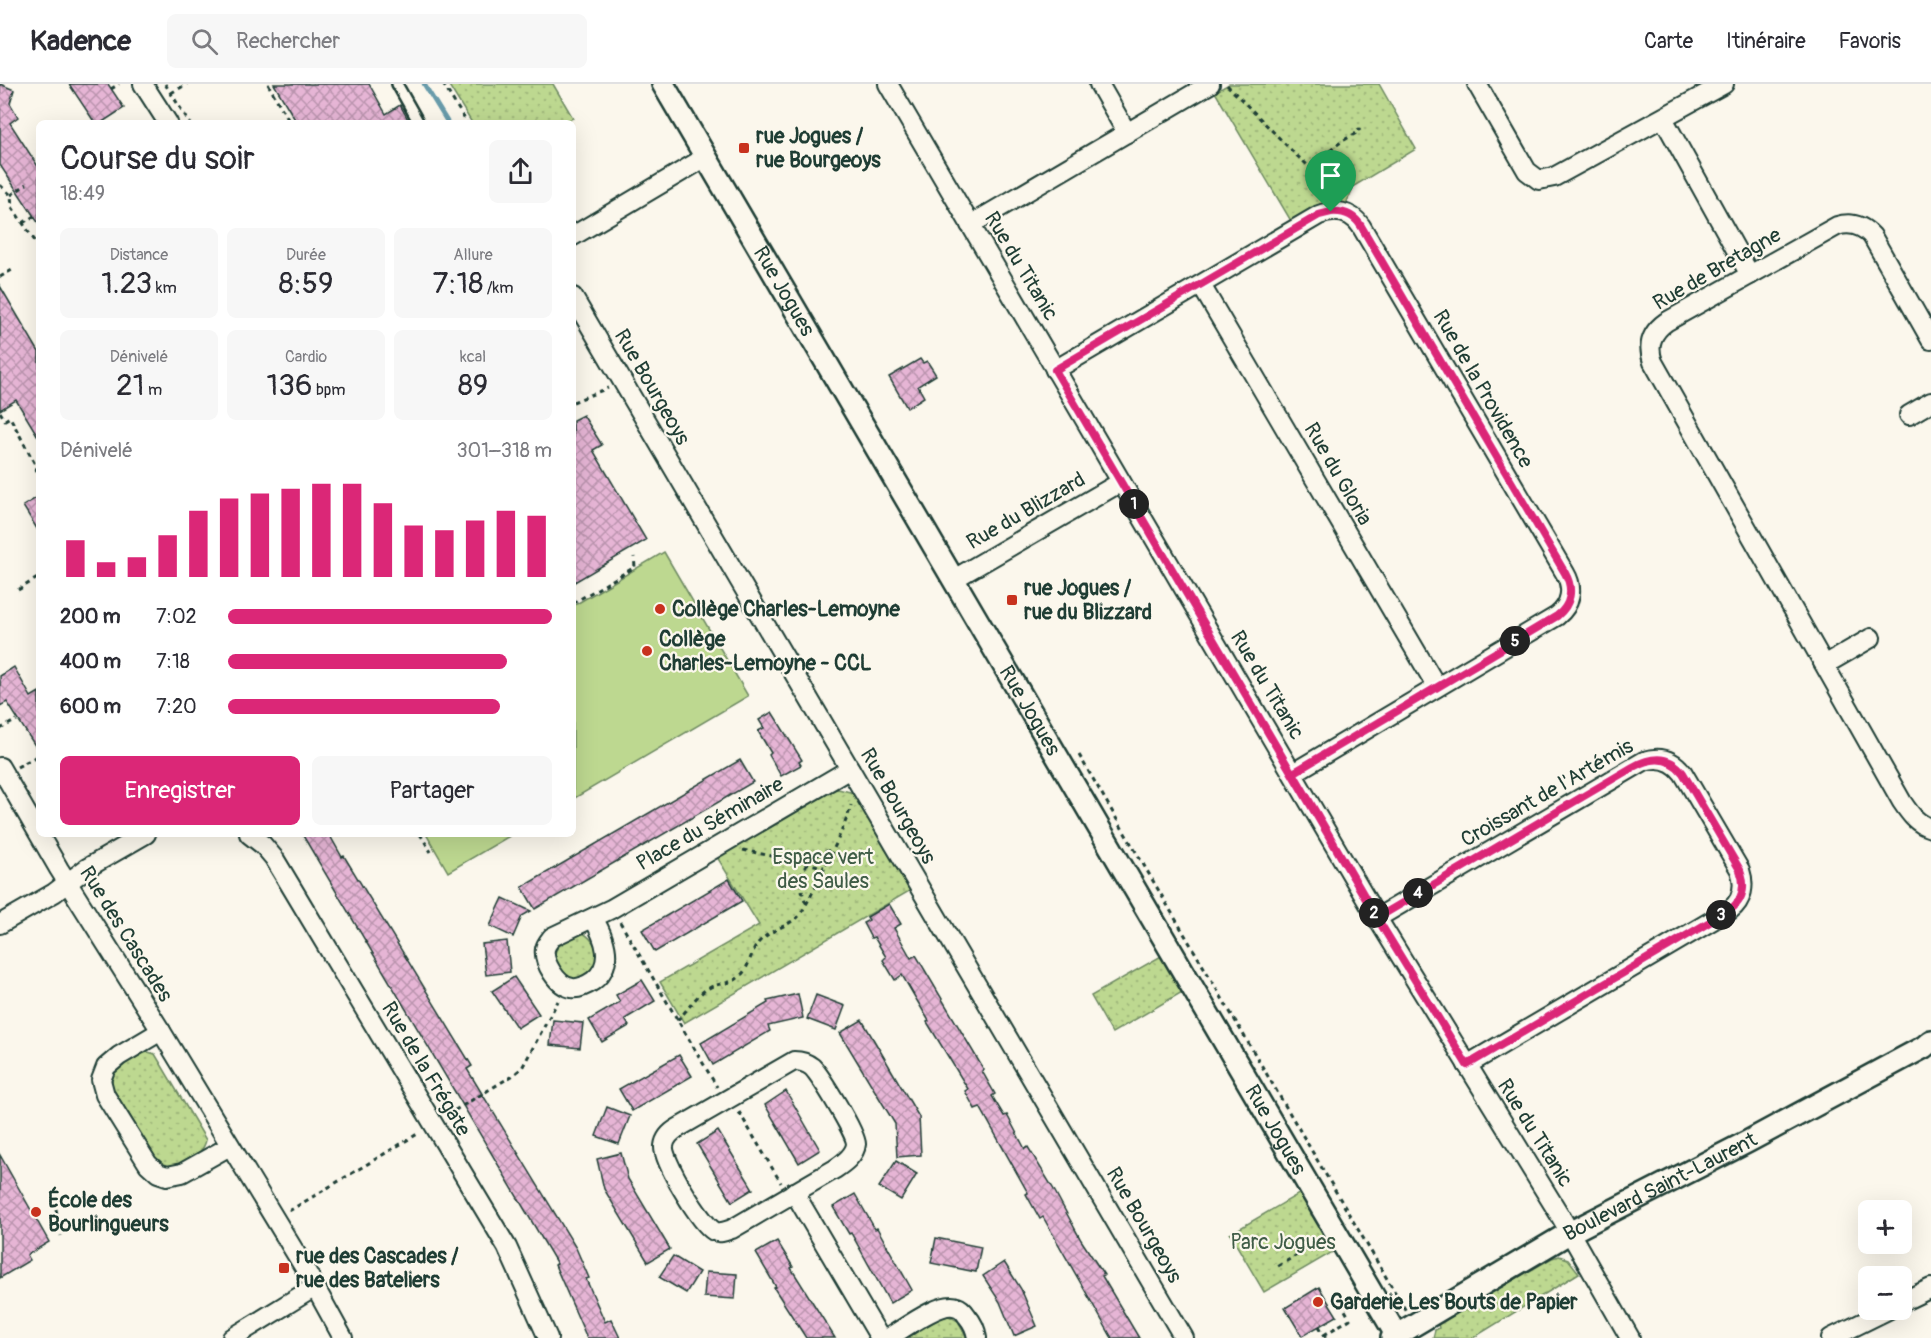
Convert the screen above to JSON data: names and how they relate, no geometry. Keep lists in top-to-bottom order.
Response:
{
  "streets": {
    "street": [
      "Rue du Titanic",
      "Rue de Bretagne",
      "Rue Jogues",
      "Rue Bourgeoys",
      "Rue de la Providence",
      "Rue du Gloria",
      "Rue du Blizzard",
      "Croissant de l'Artémis",
      "Place du Séminaire",
      "Rue des Cascades",
      "Rue de la Frégate",
      "Boulevard Saint-Laurent"
    ]
  },
  "crossings": [
    ["Rue du Titanic", "Rue de la Providence"],
    ["Rue du Titanic", "Rue du Blizzard"],
    ["Rue du Titanic", "Croissant de l'Artémis"],
    ["Rue du Titanic", "Boulevard Saint-Laurent"],
    ["Rue Jogues", "Rue du Blizzard"],
    ["Rue Jogues", "Boulevard Saint-Laurent"],
    ["Rue Bourgeoys", "Place du Séminaire"],
    ["Rue de la Providence", "Rue du Gloria"]
  ],
  "parks": ["Espace vert des Saules", "Parc Jogues"],
  "places": {
    "transit": ["rue Jogues / rue Bourgeoys", "rue Jogues / rue du Blizzard", "rue des Cascades / rue des Bateliers"],
    "other": [
      "Collège Charles-Lemoyne",
      "Collège Charles-Lemoyne - CCL",
      "École des Bourlingueurs",
      "Garderie Les Bouts de Papier"
    ]
  },
  "page": {
    "header": "Kadence",
    "search": "Rechercher",
    "nav": ["Carte", "Itinéraire", "Favoris"],
    "heading": ["Course du soir", "18:49"],
    "stats": [
      ["Distance", "1.23 km"],
      ["Durée", "8:59"],
      ["Allure", "7:18 /km"],
      ["Dénivelé", "21 m"],
      ["Cardio", "136 bpm"],
      ["kcal", "89"]
    ],
    "chart": ["Dénivelé", "301–318 m"],
    "pins": [
      "1",
      "5",
      "4",
      "2",
      "3"
    ],
    "list": [
      {
        "name": "200 m",
        "note": "7:02"
      },
      {
        "name": "400 m",
        "note": "7:18"
      },
      {
        "name": "600 m",
        "note": "7:20"
      }
    ],
    "buttons": ["Enregistrer", "Partager"],
    "map_buttons": ["+", "−"]
  }
}
